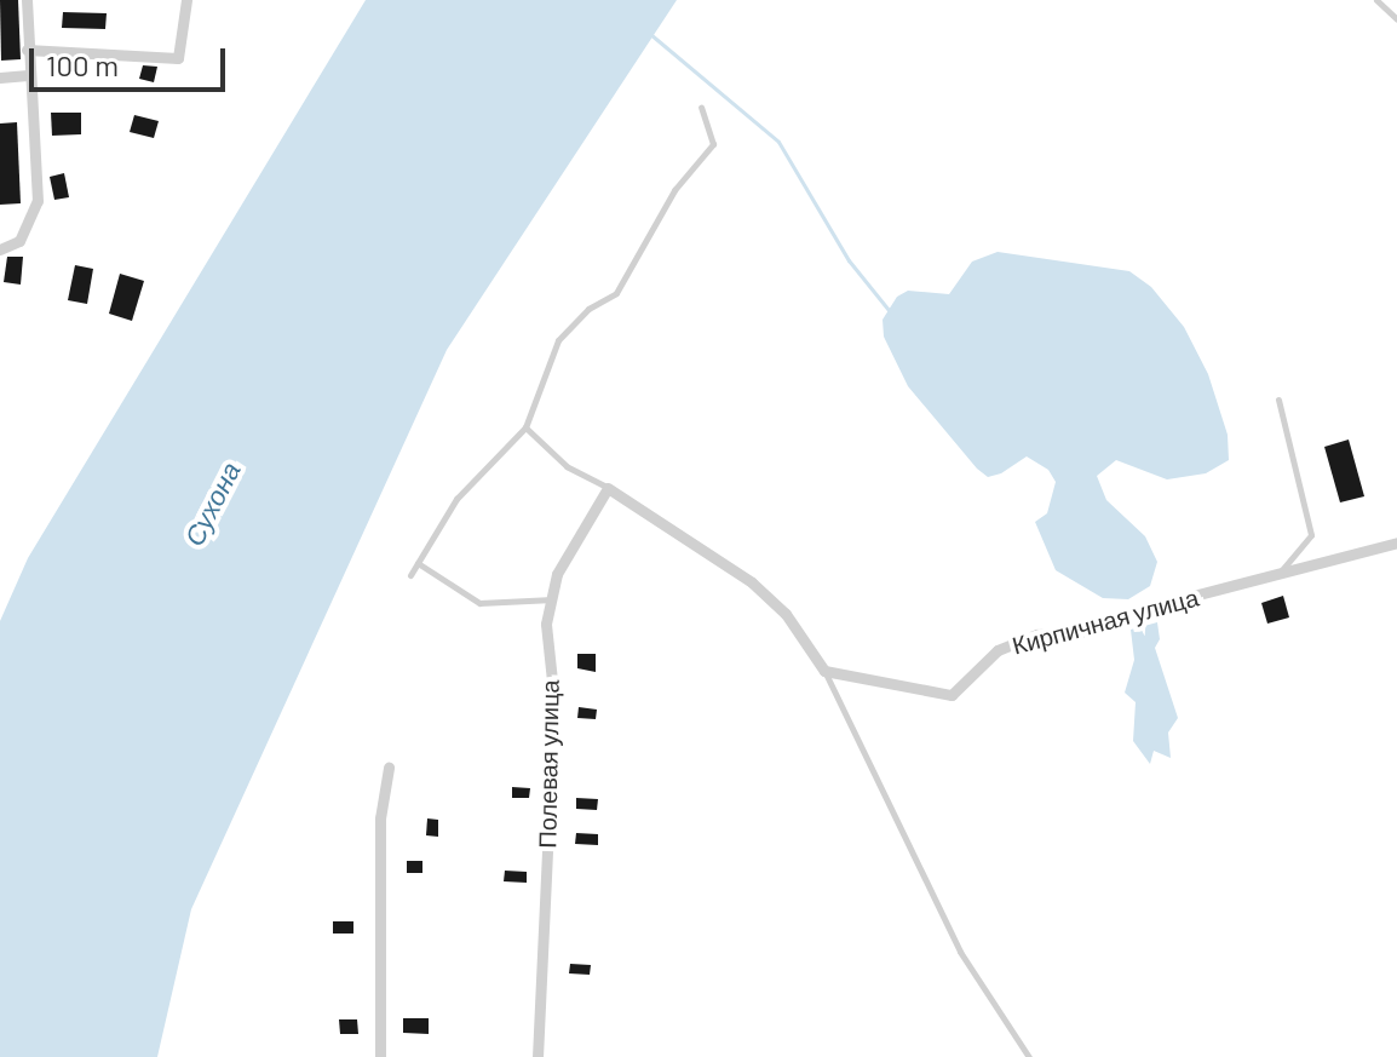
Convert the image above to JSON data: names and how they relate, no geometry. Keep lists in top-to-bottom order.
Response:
{
  "streets": {
    "street": ["Кирпичная улица", "Полевая улица"]
  },
  "water": ["Сухона"],
  "scale_bar": "100 m"
}
